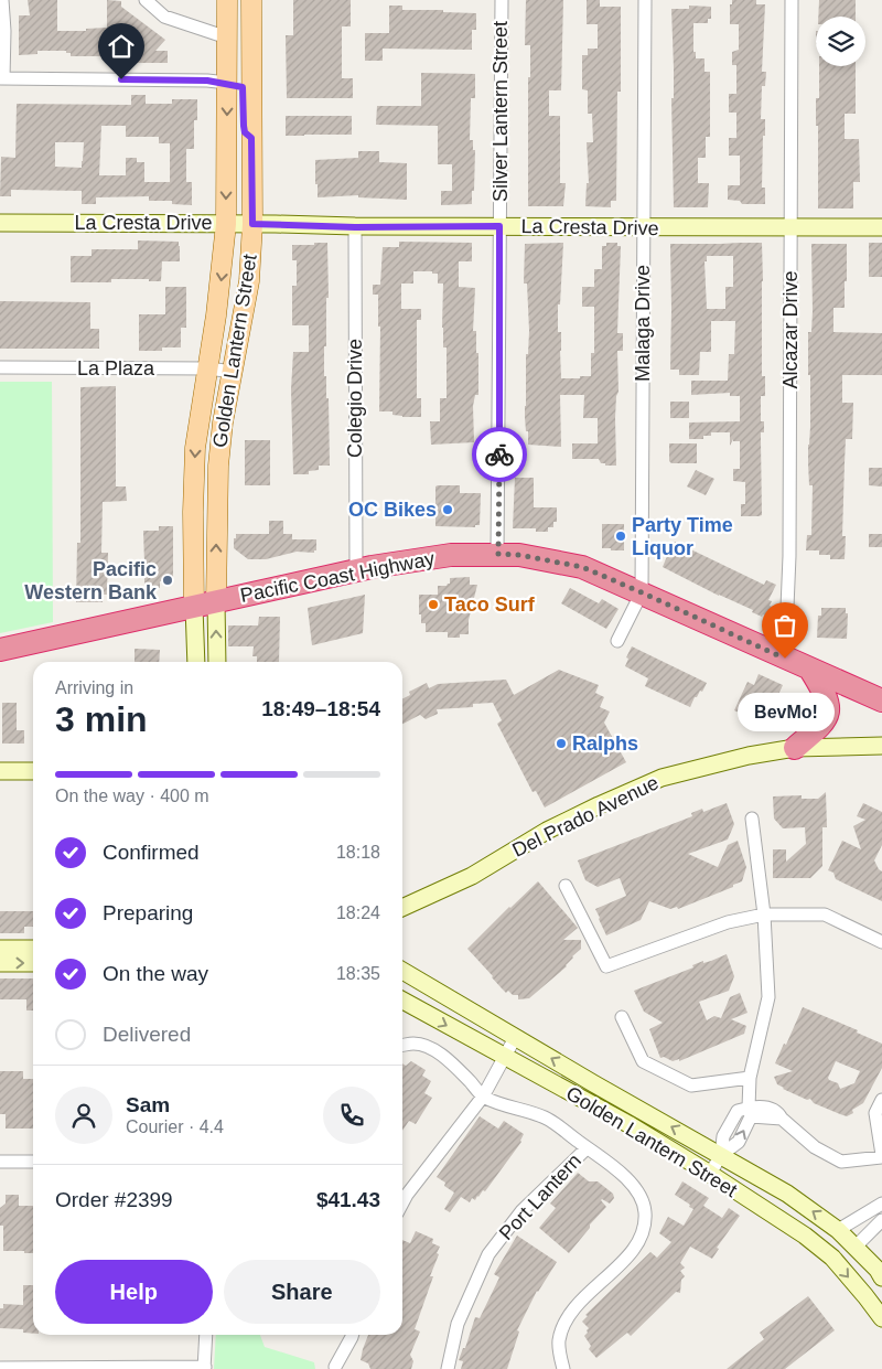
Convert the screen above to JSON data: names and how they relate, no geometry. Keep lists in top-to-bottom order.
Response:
{
  "streets": {
    "highway": ["Pacific Coast Highway"],
    "main road": ["La Cresta Drive", "Golden Lantern Street", "Del Prado Avenue"],
    "street": [
      "Silver Lantern Street",
      "Malaga Drive",
      "Alcazar Drive",
      "La Plaza",
      "Colegio Drive",
      "Port Lantern"
    ]
  },
  "crossings": [
    ["Silver Lantern Street", "La Cresta Drive"],
    ["Silver Lantern Street", "Pacific Coast Highway"],
    ["La Cresta Drive", "Malaga Drive"],
    ["La Cresta Drive", "Alcazar Drive"],
    ["La Cresta Drive", "Golden Lantern Street"],
    ["La Cresta Drive", "Colegio Drive"],
    ["Malaga Drive", "Pacific Coast Highway"],
    ["Alcazar Drive", "Pacific Coast Highway"],
    ["Golden Lantern Street", "La Plaza"],
    ["Golden Lantern Street", "Pacific Coast Highway"],
    ["Colegio Drive", "Pacific Coast Highway"]
  ],
  "places": [
    "OC Bikes",
    "Party Time Liquor",
    "Pacific Western Bank",
    "Taco Surf",
    "BevMo!",
    "Ralphs"
  ],
  "page": {
    "heading": ["3 min", "Arriving in", "18:49–18:54"],
    "panel": [
      "Sam",
      "Courier · 4.4",
      "Order #2399",
      "$41.43"
    ],
    "bubble": "BevMo!",
    "bar": "On the way · 400 m",
    "list": [
      ["Confirmed", "18:18"],
      ["Preparing", "18:24"],
      ["On the way", "18:35"],
      "Delivered"
    ],
    "buttons": ["Help", "Share"]
  }
}
